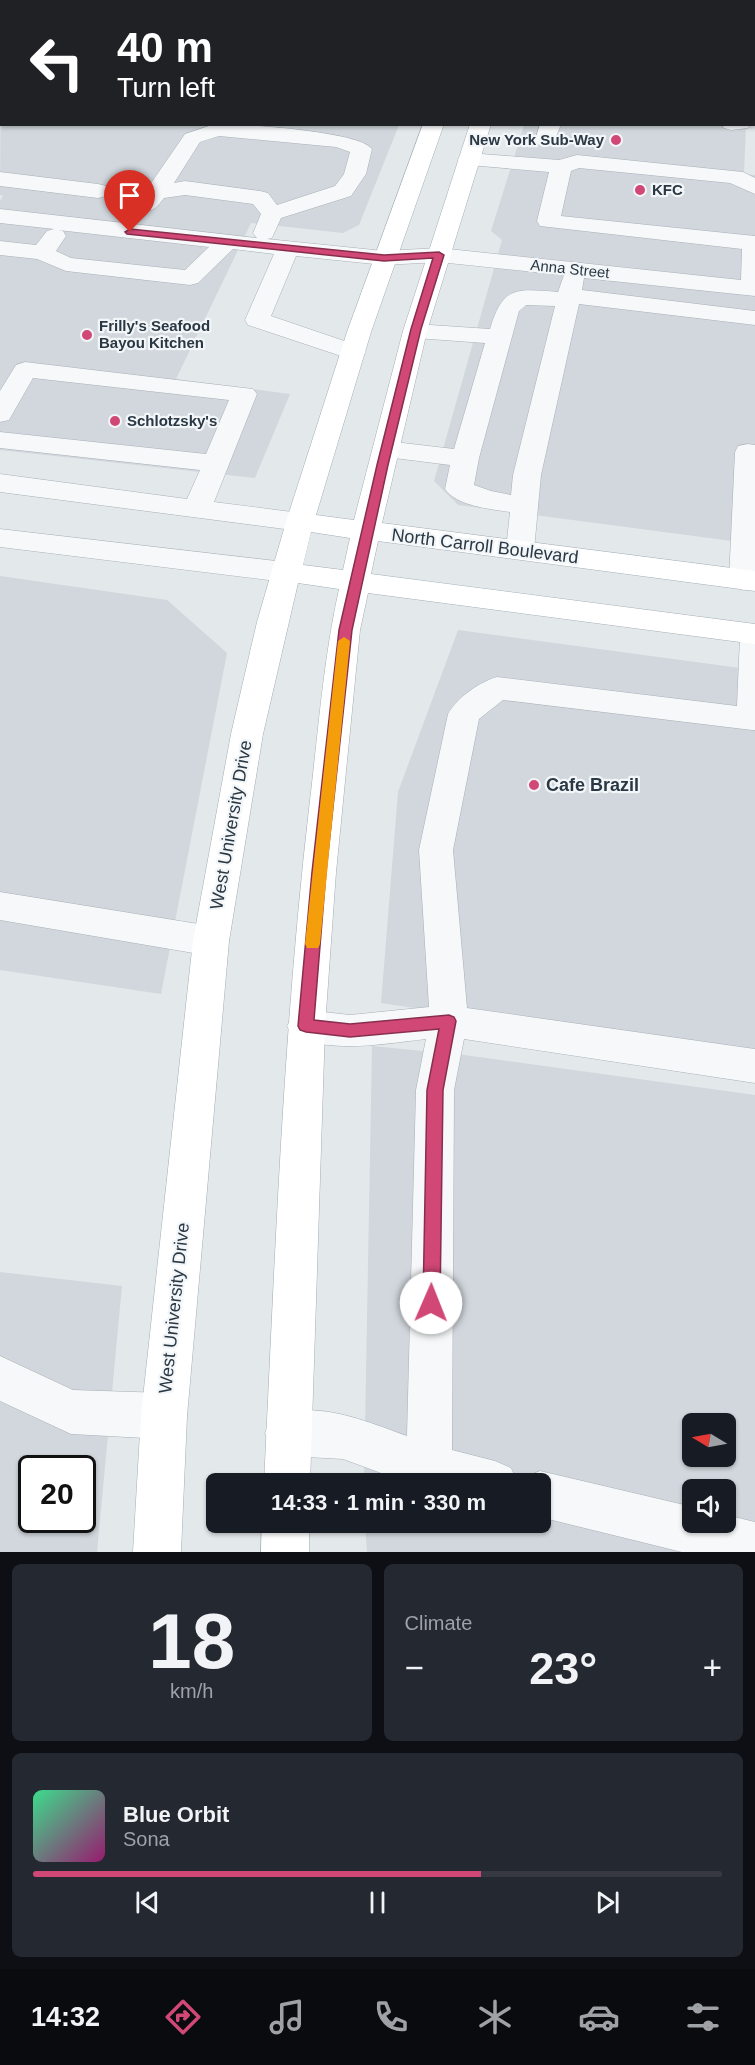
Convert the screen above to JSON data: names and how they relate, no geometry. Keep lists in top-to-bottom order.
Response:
{
  "streets": {
    "main road": ["North Carroll Boulevard", "West University Drive"],
    "street": ["Anna Street"]
  },
  "crossings": [
    ["Anna Street", "West University Drive"],
    ["North Carroll Boulevard", "West University Drive"]
  ],
  "places": [
    "New York Sub-Way",
    "KFC",
    "Frilly's Seafood Bayou Kitchen",
    "Schlotzsky's",
    "Cafe Brazil"
  ],
  "north": "left",
  "page": {
    "turn": ["40 m", "Turn left"],
    "limit": "20",
    "trip": "14:33 · 1 min · 330 m",
    "tile": [
      ["18", "km/h"],
      "Climate"
    ],
    "heat": ["−", "23°", "+"],
    "song": ["Blue Orbit", "Sona"],
    "tabs": "14:32"
  }
}
